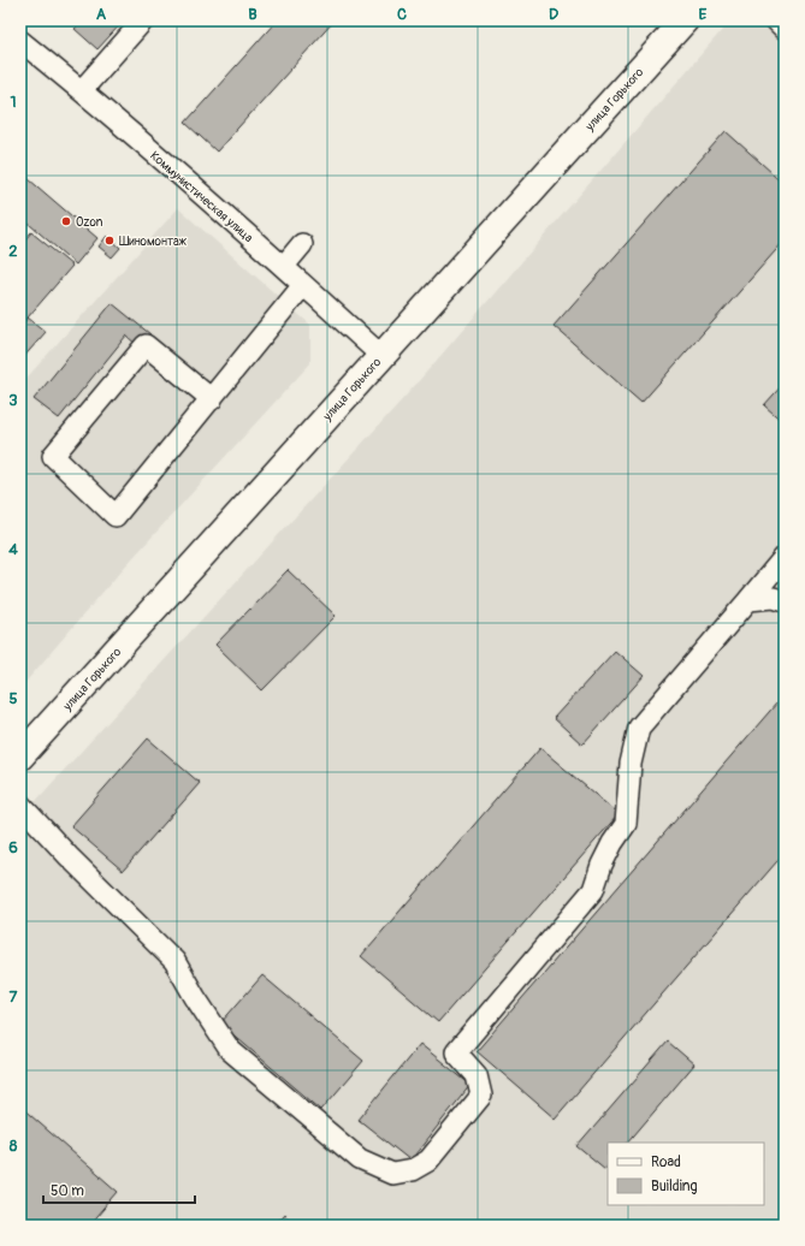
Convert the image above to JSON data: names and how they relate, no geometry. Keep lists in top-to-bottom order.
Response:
{
  "streets": {
    "main road": ["улица Горького"],
    "street": ["Коммунистическая улица"]
  },
  "crossings": [
    ["улица Горького", "Коммунистическая улица"]
  ],
  "places": ["Ozon", "Шиномонтаж"],
  "legend": ["Road", "Building"],
  "scale_bar": "50 m",
  "grid": {
    "columns": [
      "A",
      "B",
      "C",
      "D",
      "E"
    ],
    "rows": [
      "1",
      "2",
      "3",
      "4",
      "5",
      "6",
      "7",
      "8"
    ]
  }
}
